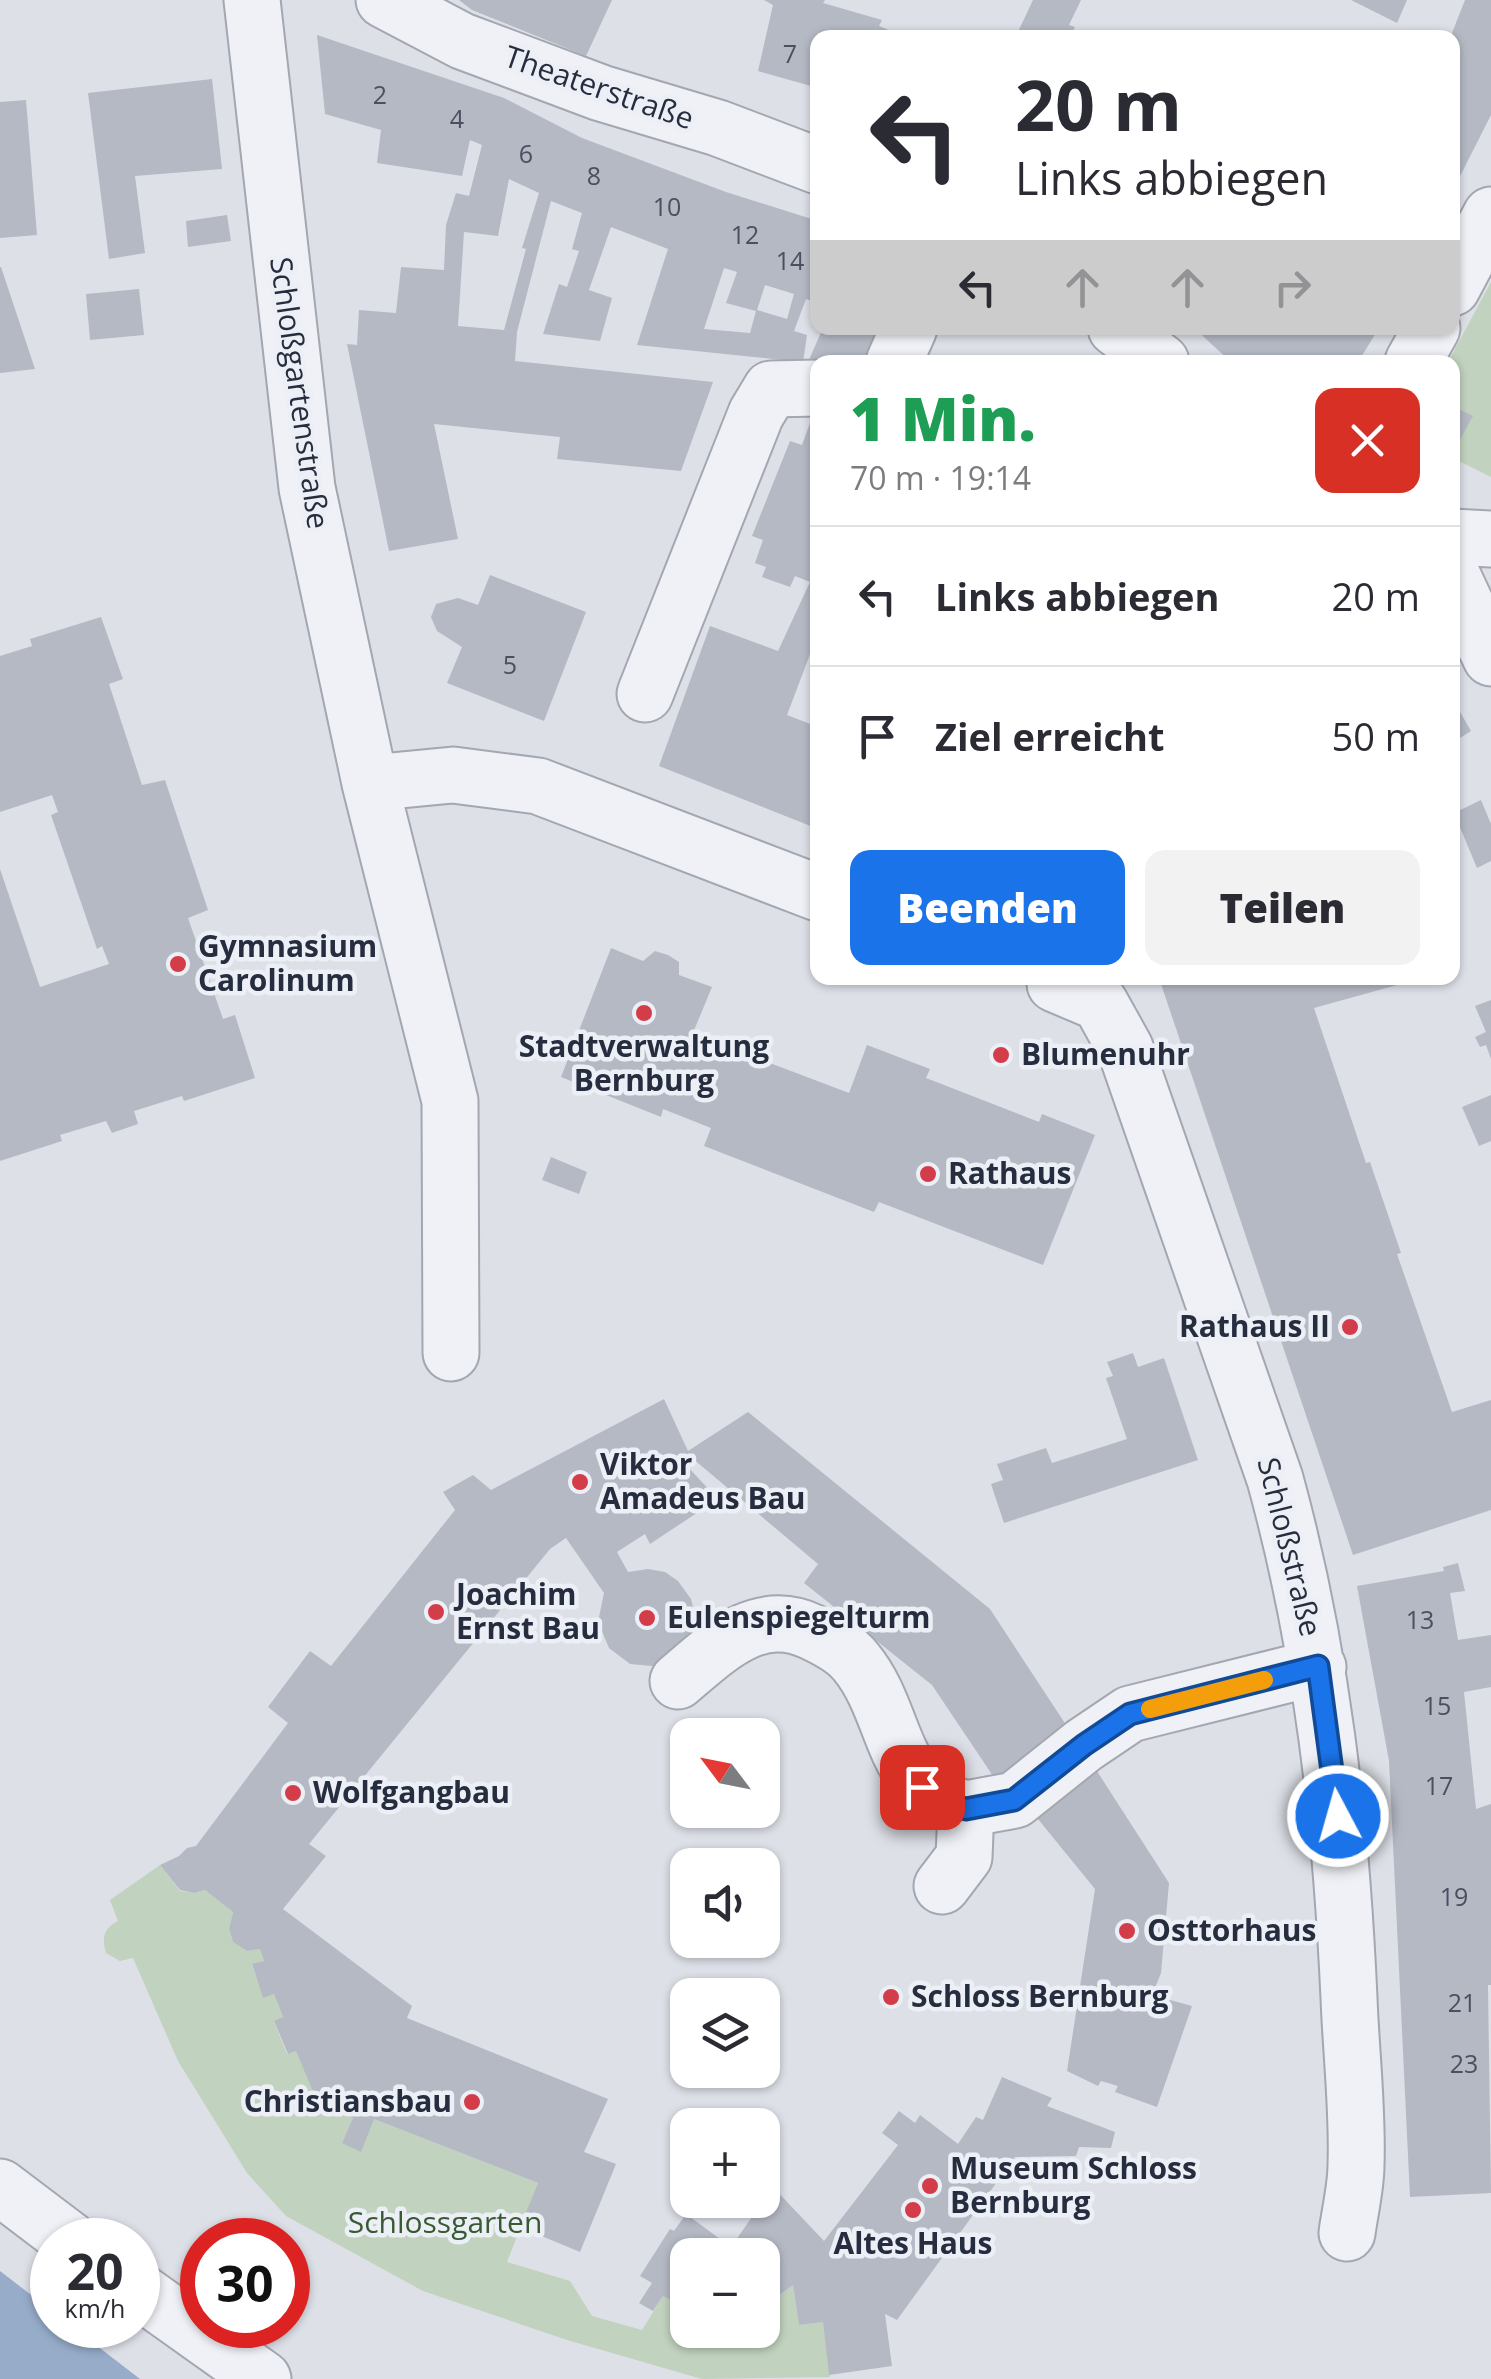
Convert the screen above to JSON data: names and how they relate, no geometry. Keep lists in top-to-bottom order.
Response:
{
  "streets": {
    "street": ["Theaterstraße", "Schloßgartenstraße", "Schloßstraße"]
  },
  "parks": ["Schlossgarten"],
  "places": [
    "Gymnasium Carolinum",
    "Stadtverwaltung Bernburg",
    "Blumenuhr",
    "Rathaus",
    "Rathaus II",
    "Viktor Amadeus Bau",
    "Joachim Ernst Bau",
    "Eulenspiegelturm",
    "Wolfgangbau",
    "Osttorhaus",
    "Schloss Bernburg",
    "Christiansbau",
    "Museum Schloss Bernburg",
    "Altes Haus"
  ],
  "house_numbers": [
    "7",
    "2",
    "4",
    "6",
    "8",
    "10",
    "12",
    "14",
    "5",
    "13",
    "15",
    "17",
    "19",
    "21",
    "23"
  ],
  "north": "top left",
  "page": {
    "turn": ["20 m", "Links abbiegen"],
    "heading": ["1 Min.", "70 m · 19:14"],
    "list": [
      {
        "name": "Links abbiegen",
        "value": "20 m"
      },
      {
        "name": "Ziel erreicht",
        "value": "50 m"
      }
    ],
    "buttons": ["Beenden", "Teilen"],
    "map_buttons": ["+", "−"],
    "speed": "20 km/h",
    "limit": "30"
  }
}
